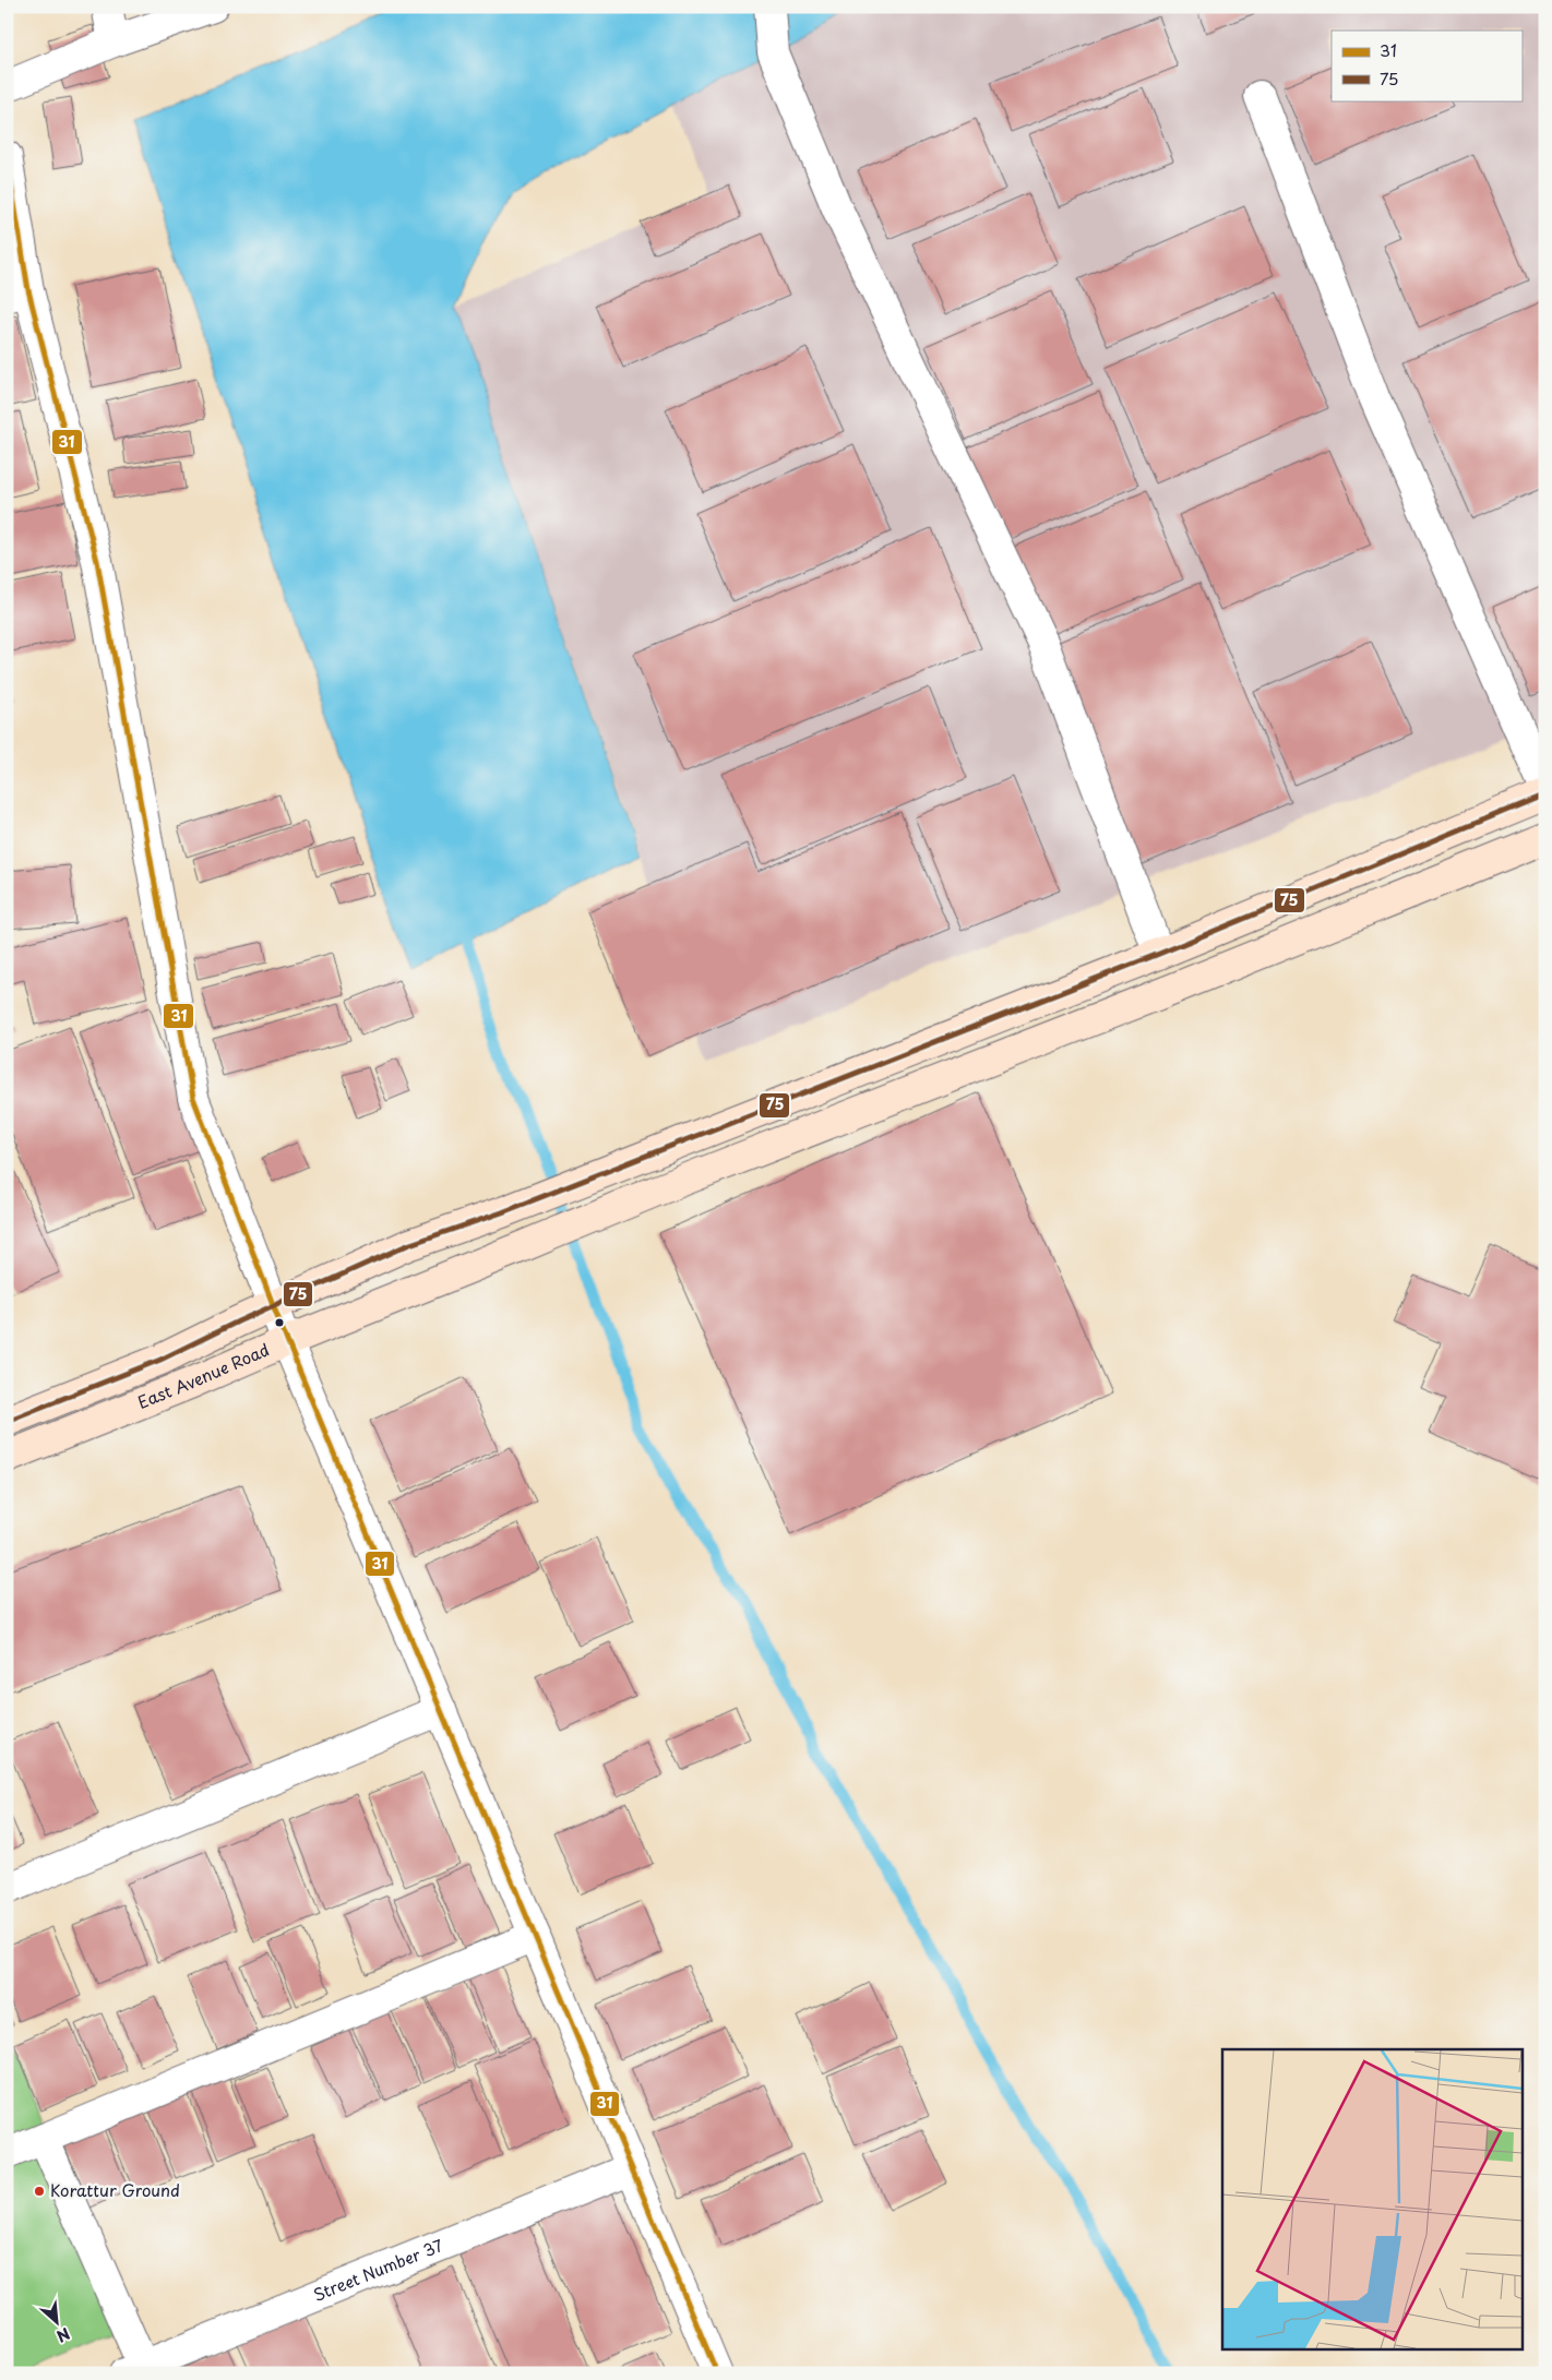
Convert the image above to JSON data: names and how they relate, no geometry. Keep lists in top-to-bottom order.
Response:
{
  "streets": {
    "main road": ["East Avenue Road"],
    "street": ["Street Number 37"]
  },
  "places": ["Korattur Ground"],
  "lines": ["transit line 31", "transit line 75"],
  "legend": ["31", "75"],
  "north": "bottom right"
}
